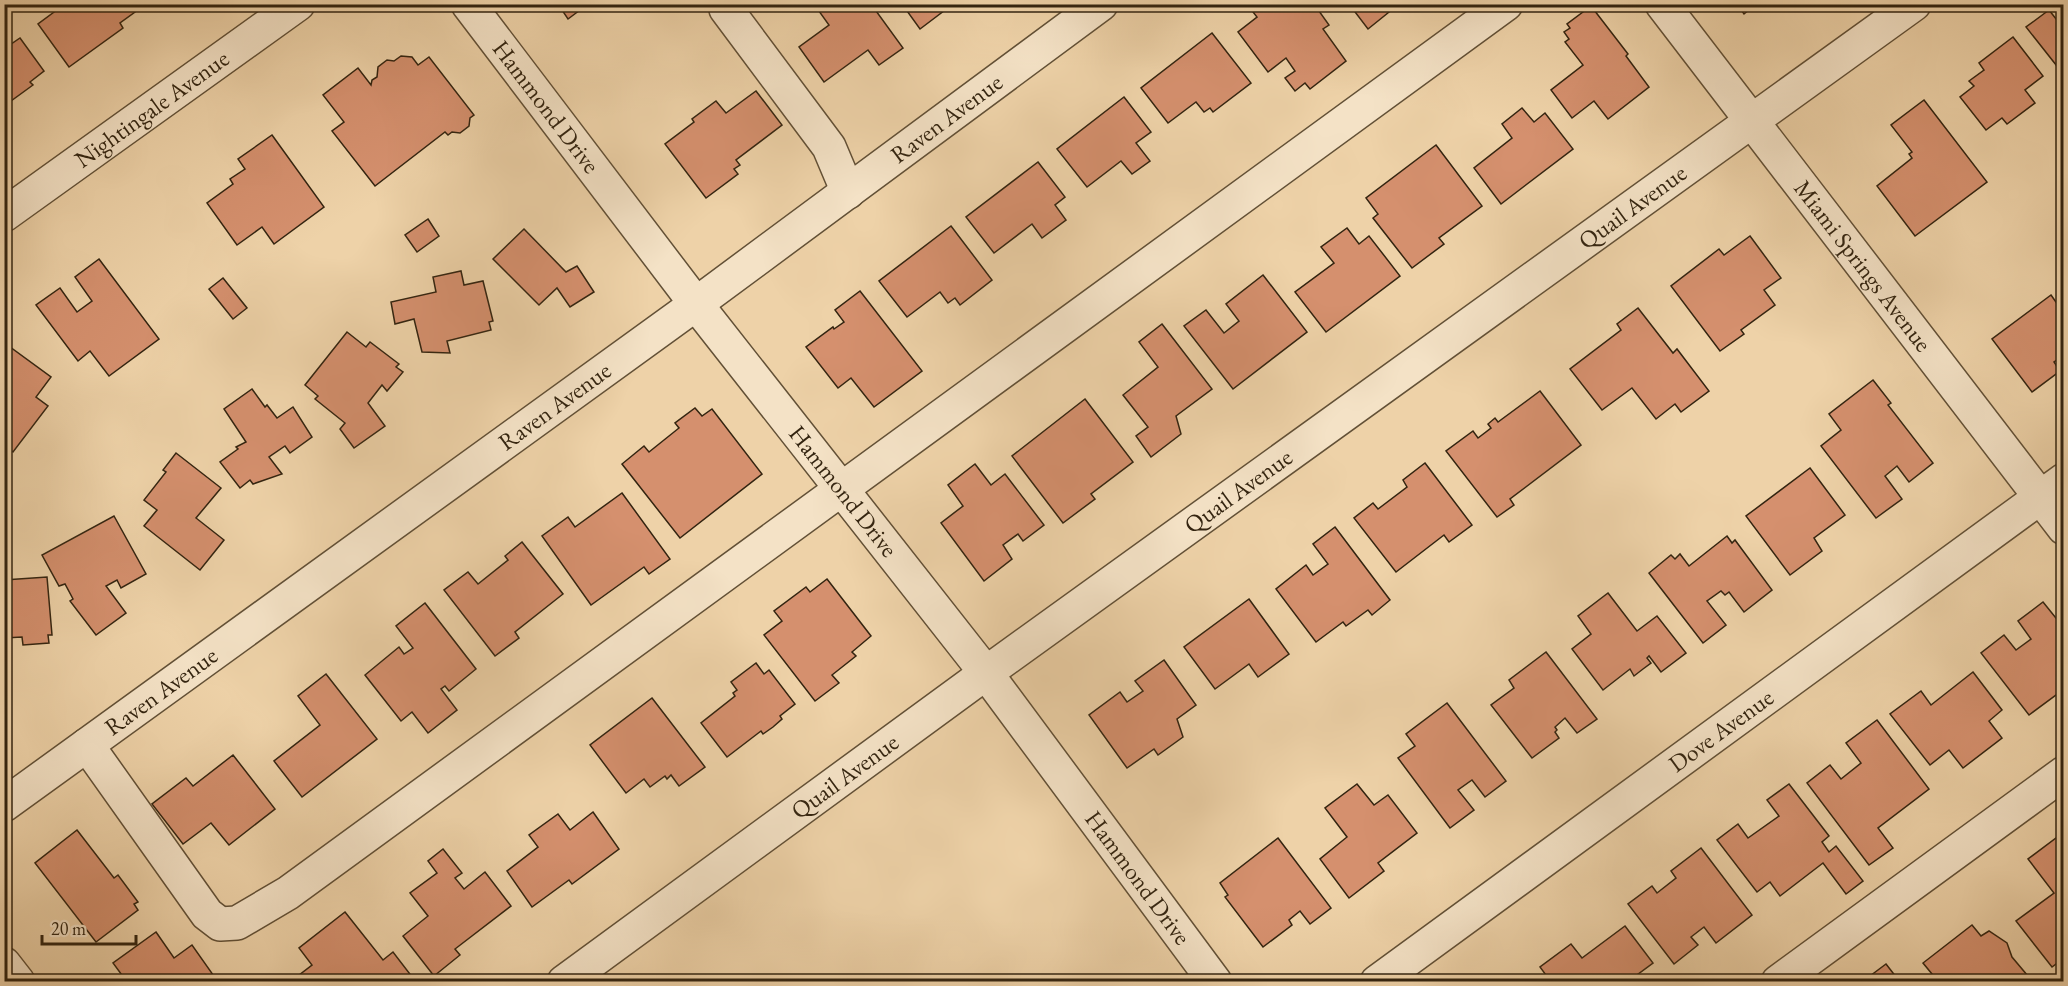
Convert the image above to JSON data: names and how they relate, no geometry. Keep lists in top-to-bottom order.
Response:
{
  "streets": {
    "street": [
      "Hammond Drive",
      "Nightingale Avenue",
      "Raven Avenue",
      "Quail Avenue",
      "Miami Springs Avenue",
      "Dove Avenue"
    ]
  },
  "crossings": [
    ["Hammond Drive", "Raven Avenue"],
    ["Hammond Drive", "Quail Avenue"],
    ["Quail Avenue", "Miami Springs Avenue"],
    ["Miami Springs Avenue", "Dove Avenue"]
  ],
  "scale_bar": "20 m"
}
